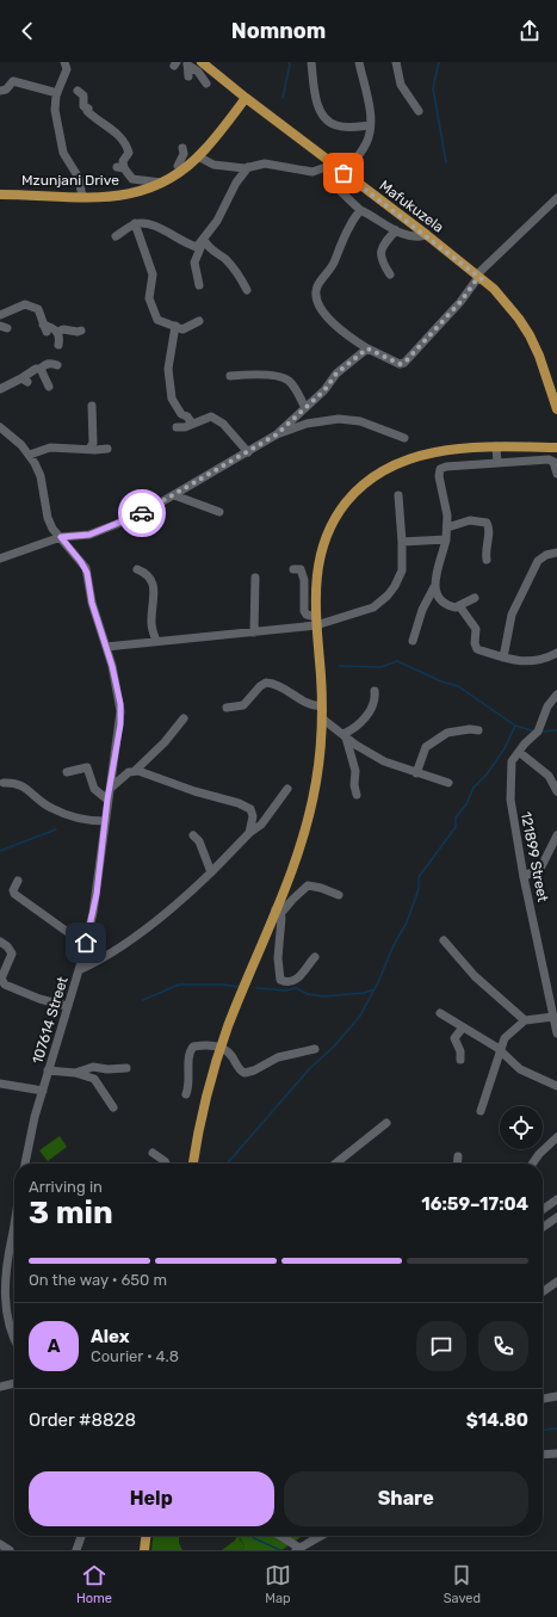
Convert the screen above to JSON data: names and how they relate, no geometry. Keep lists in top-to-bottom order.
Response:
{
  "streets": {
    "main road": ["Mzunjani Drive", "Mafukuzela"],
    "street": ["121899 Street", "107614 Street"]
  },
  "crossings": [
    ["Mzunjani Drive", "Mafukuzela"]
  ],
  "page": {
    "header": "Nomnom",
    "heading": ["3 min", "Arriving in", "16:59–17:04"],
    "panel": [
      "Alex",
      "Courier · 4.8",
      "Order #8828",
      "$14.80"
    ],
    "bar": "On the way · 650 m",
    "round": "A",
    "buttons": ["Help", "Share"],
    "tabs": ["Home", "Map", "Saved"]
  }
}
